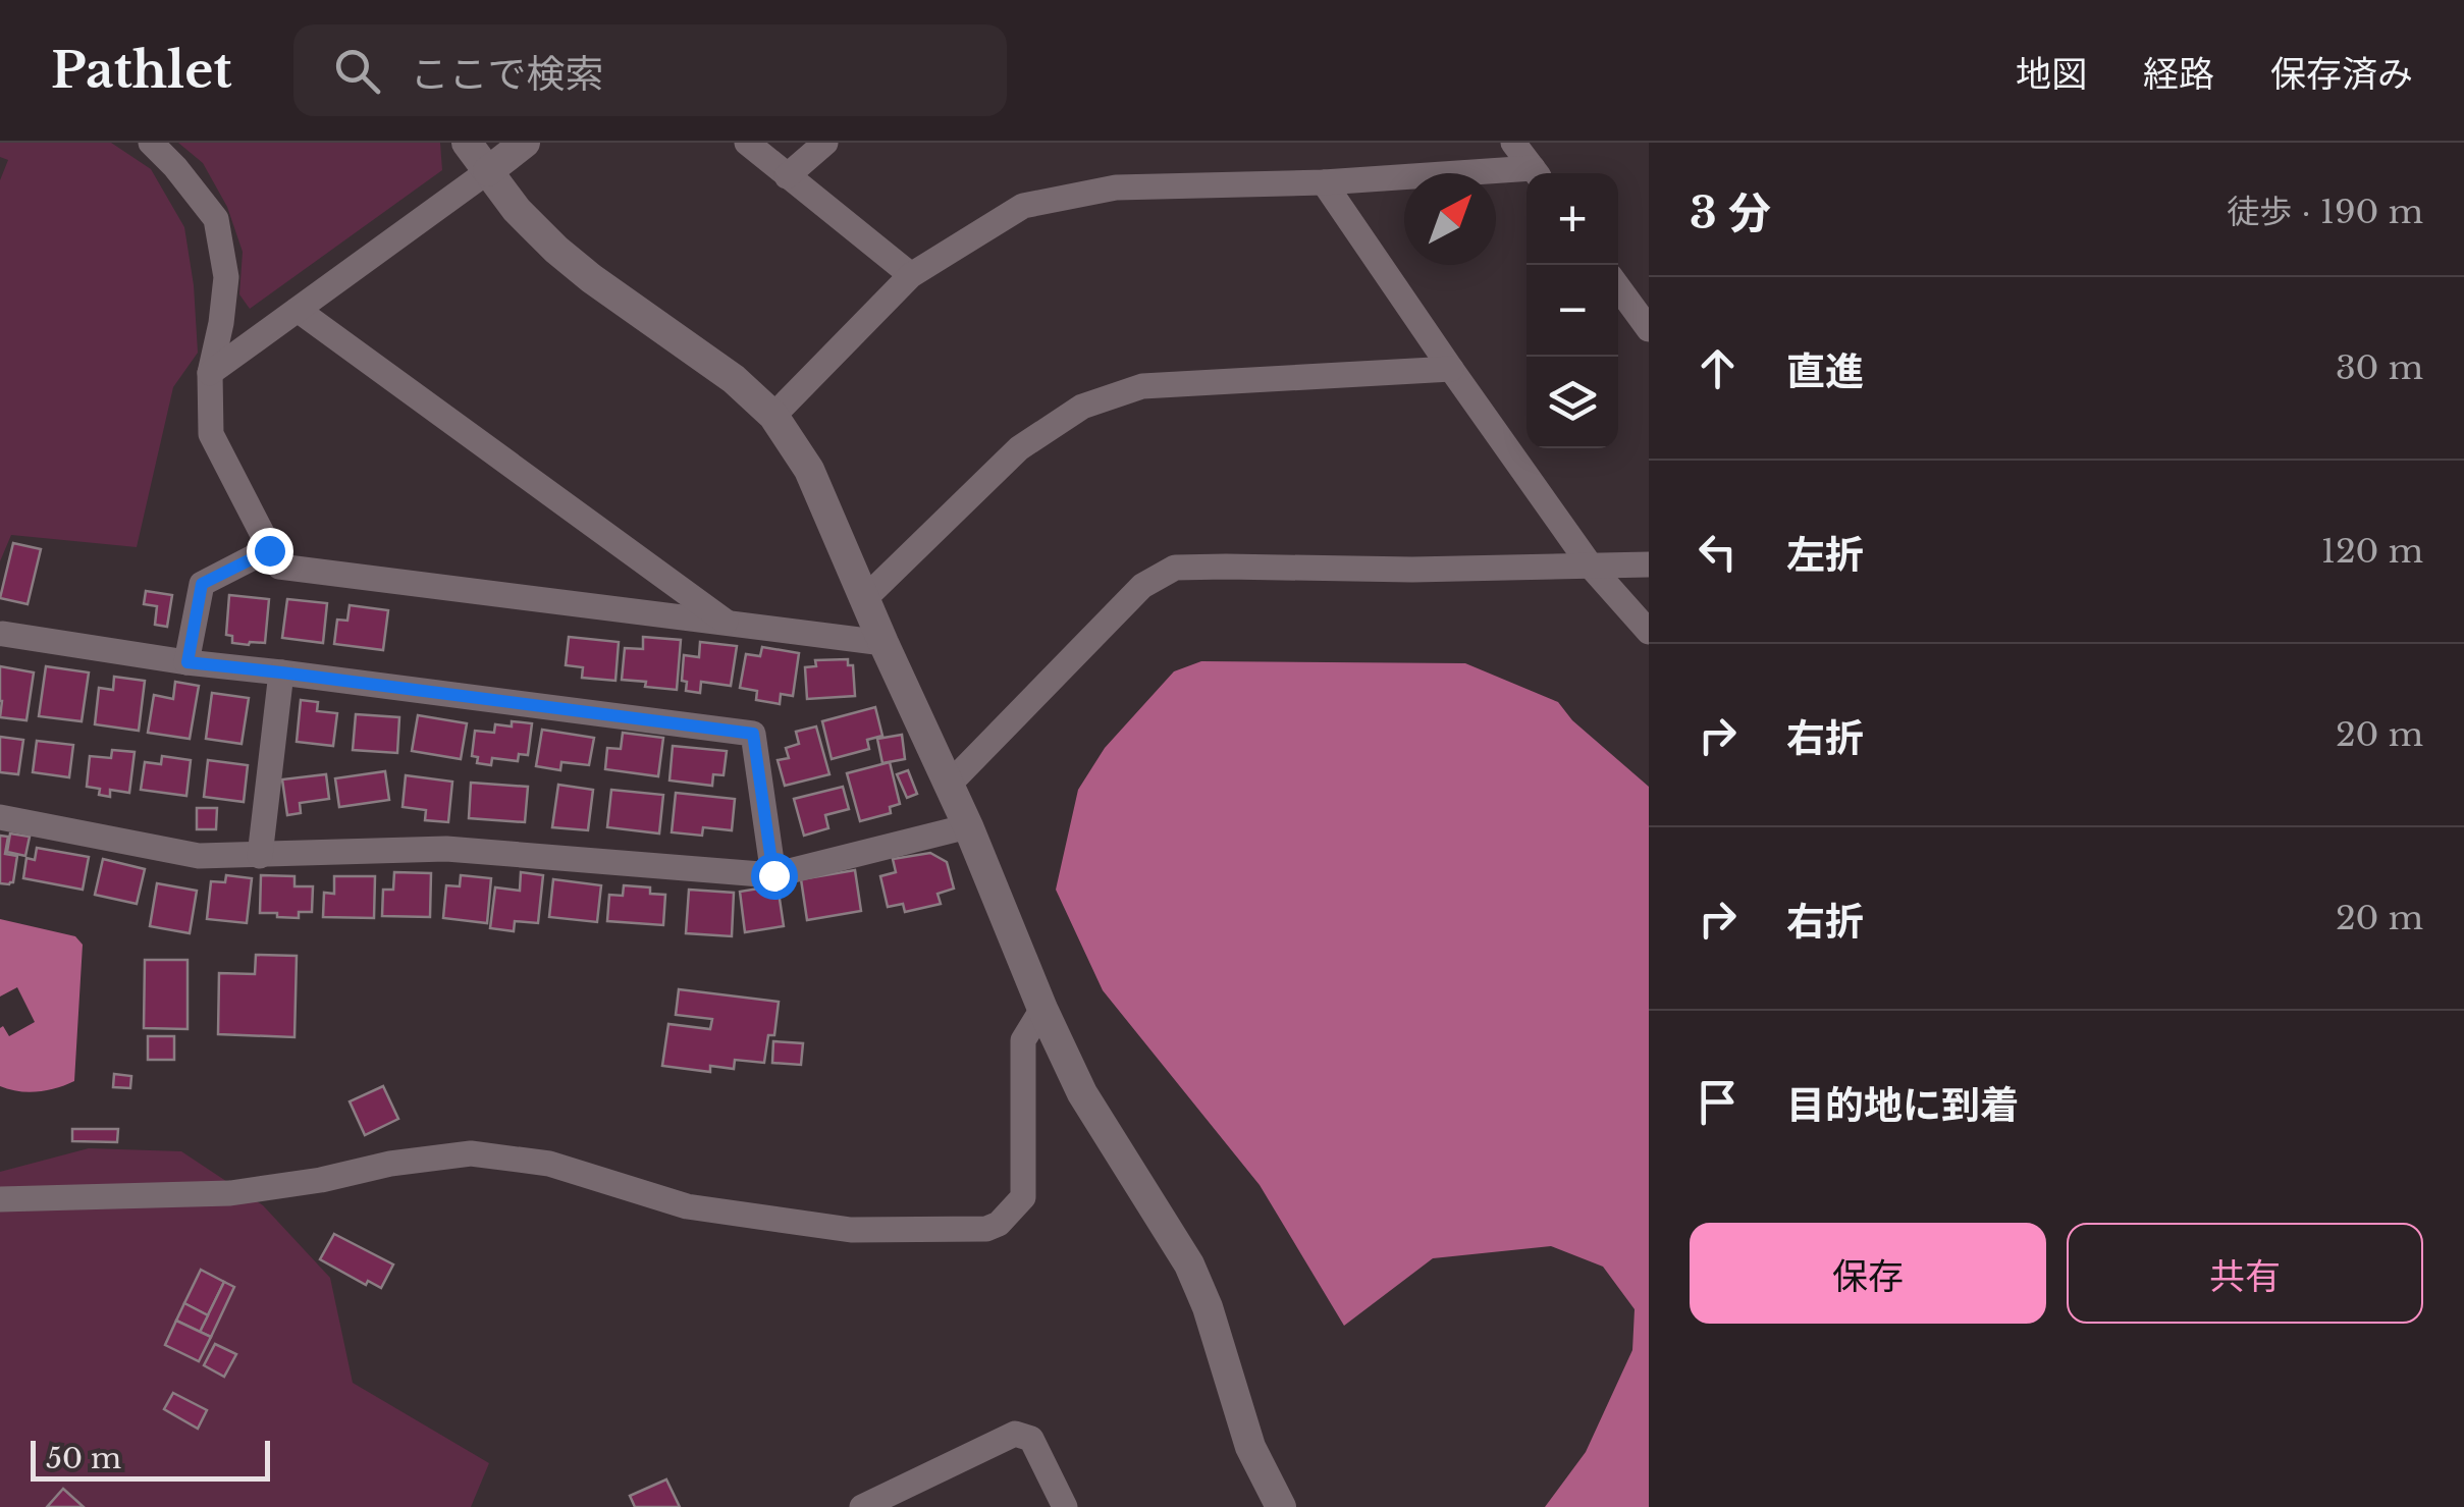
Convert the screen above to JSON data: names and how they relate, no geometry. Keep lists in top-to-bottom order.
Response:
{
  "scale_bar": "50 m",
  "north": "top right",
  "page": {
    "header": "Pathlet",
    "search": "ここで検索",
    "nav": ["地図", "経路", "保存済み"],
    "heading": ["3 分", "徒歩 · 190 m"],
    "map_buttons": ["+", "−"],
    "list": [
      ["直進", "30 m"],
      ["左折", "120 m"],
      ["右折", "20 m"],
      ["右折", "20 m"],
      "目的地に到着"
    ],
    "buttons": ["保存", "共有"],
    "scale": "50 m"
  }
}
